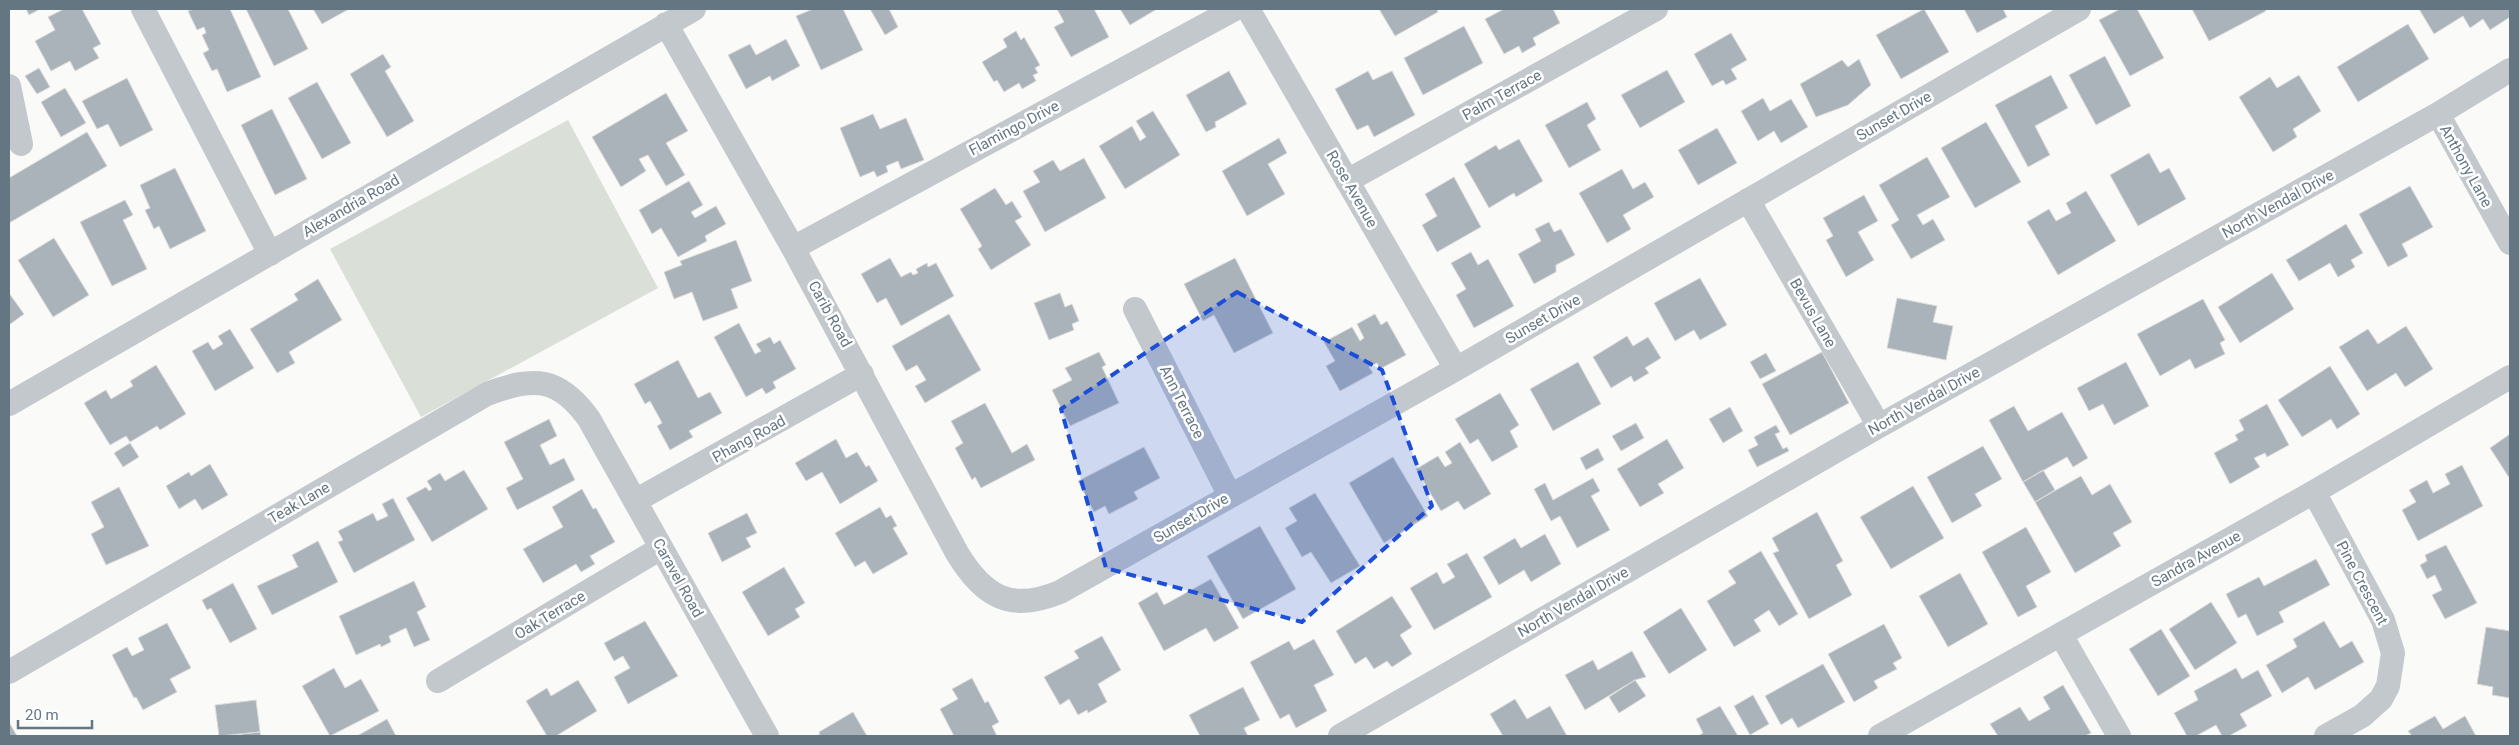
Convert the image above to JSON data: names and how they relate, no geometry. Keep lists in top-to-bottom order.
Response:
{
  "streets": {
    "street": [
      "Palm Terrace",
      "Sunset Drive",
      "Flamingo Drive",
      "Anthony Lane",
      "Rose Avenue",
      "North Vendal Drive",
      "Alexandria Road",
      "Bevus Lane",
      "Carib Road",
      "Ann Terrace",
      "Phang Road",
      "Teak Lane",
      "Sandra Avenue",
      "Caravel Road",
      "Pine Crescent",
      "Oak Terrace"
    ]
  },
  "crossings": [
    ["Palm Terrace", "Rose Avenue"],
    ["Sunset Drive", "Rose Avenue"],
    ["Sunset Drive", "Bevus Lane"],
    ["Sunset Drive", "Carib Road"],
    ["Sunset Drive", "Ann Terrace"],
    ["Flamingo Drive", "Carib Road"],
    ["Anthony Lane", "North Vendal Drive"],
    ["North Vendal Drive", "Bevus Lane"],
    ["Alexandria Road", "Carib Road"],
    ["Carib Road", "Phang Road"],
    ["Phang Road", "Caravel Road"],
    ["Teak Lane", "Caravel Road"],
    ["Sandra Avenue", "Pine Crescent"],
    ["Caravel Road", "Oak Terrace"]
  ],
  "scale_bar": "20 m"
}
